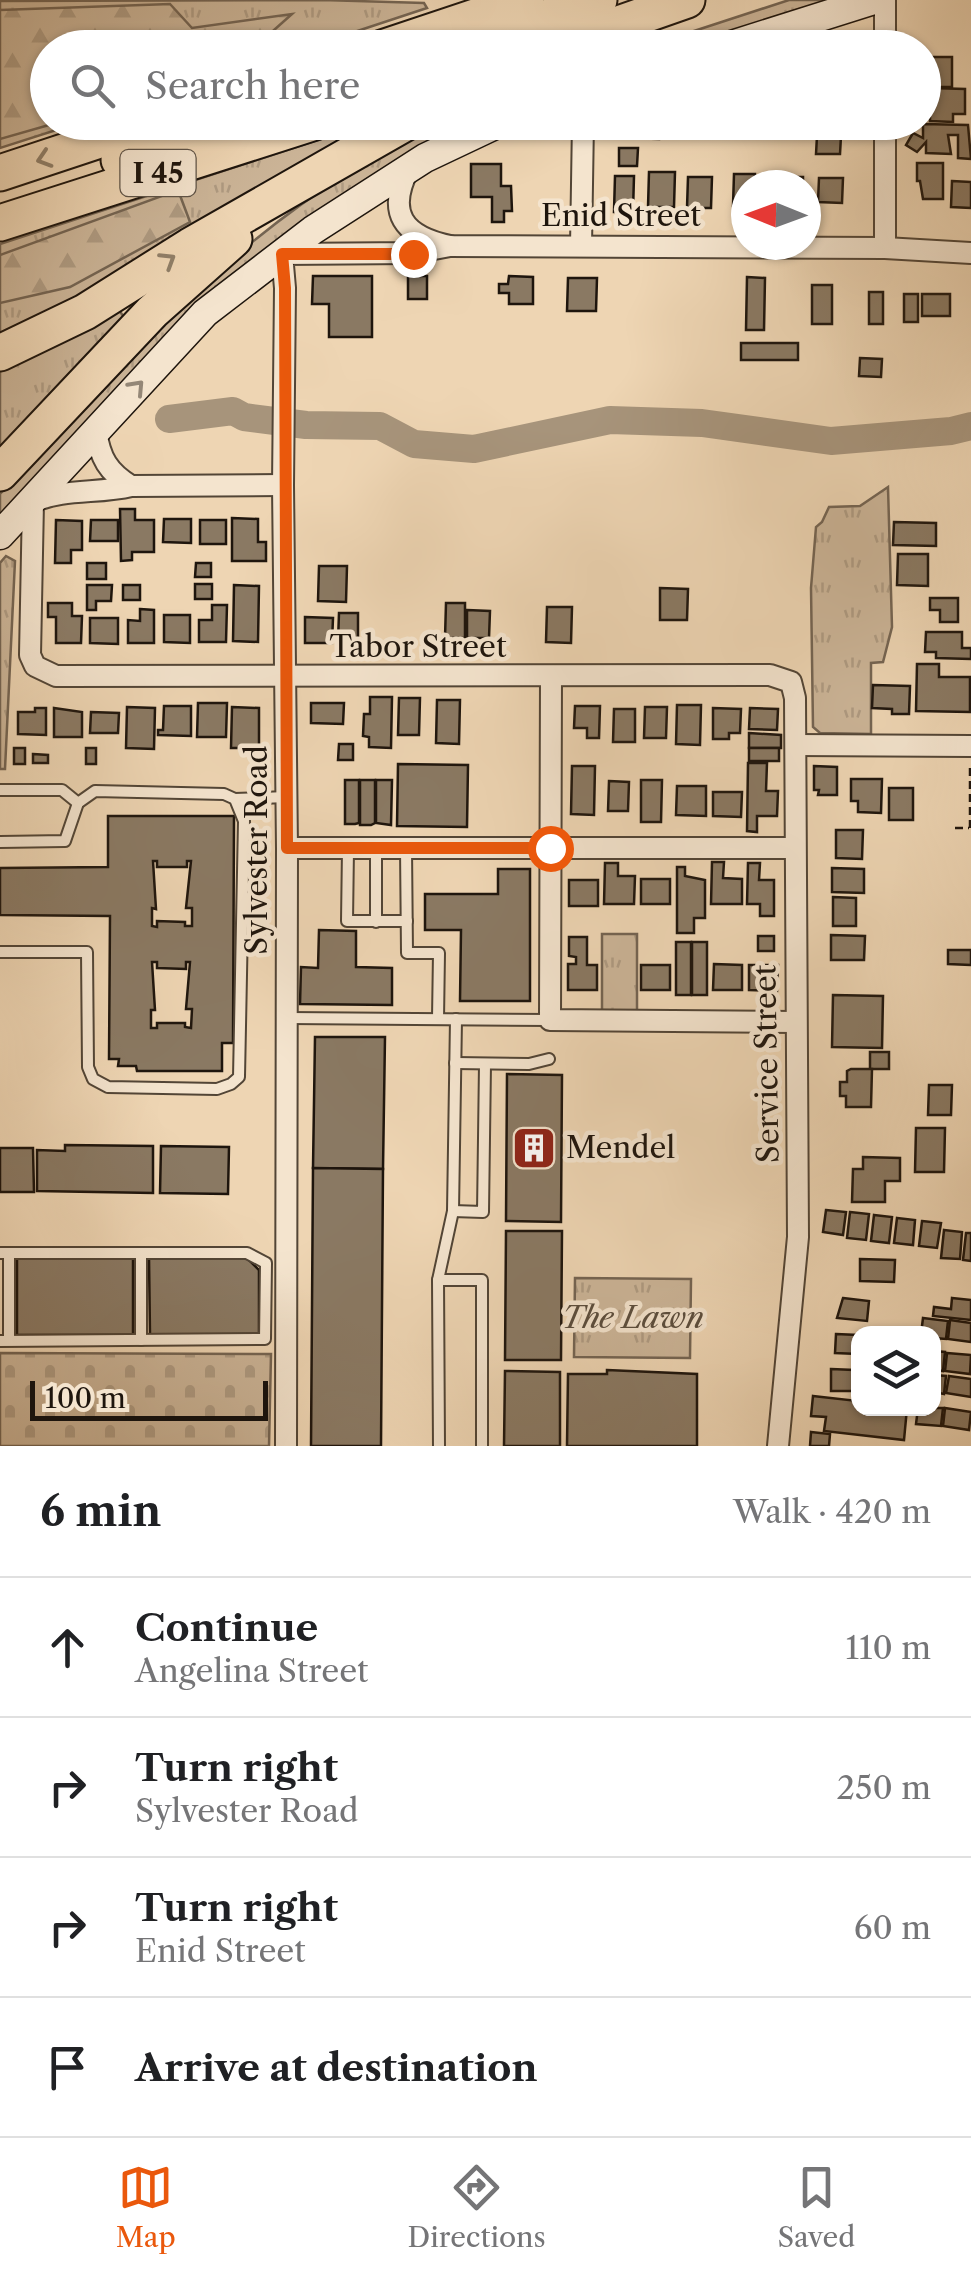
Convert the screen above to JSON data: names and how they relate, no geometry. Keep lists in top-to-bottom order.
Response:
{
  "streets": {
    "highway": ["I 45"],
    "street": [
      "Enid Street",
      "Tabor Street",
      "Sylvester Road",
      "Service Street"
    ]
  },
  "crossings": [
    ["Enid Street", "Sylvester Road"],
    ["Tabor Street", "Sylvester Road"],
    ["Tabor Street", "Service Street"]
  ],
  "parks": ["The Lawn"],
  "places": {
    "building": ["Mendel"]
  },
  "scale_bar": "100 m",
  "north": "left",
  "page": {
    "search": "Search here",
    "scale": "100 m",
    "heading": ["6 min", "Walk · 420 m"],
    "list": [
      ["Continue", "Angelina Street", "110 m"],
      ["Turn right", "Sylvester Road", "250 m"],
      ["Turn right", "Enid Street", "60 m"],
      "Arrive at destination"
    ],
    "nav": ["Map", "Directions", "Saved"]
  }
}
